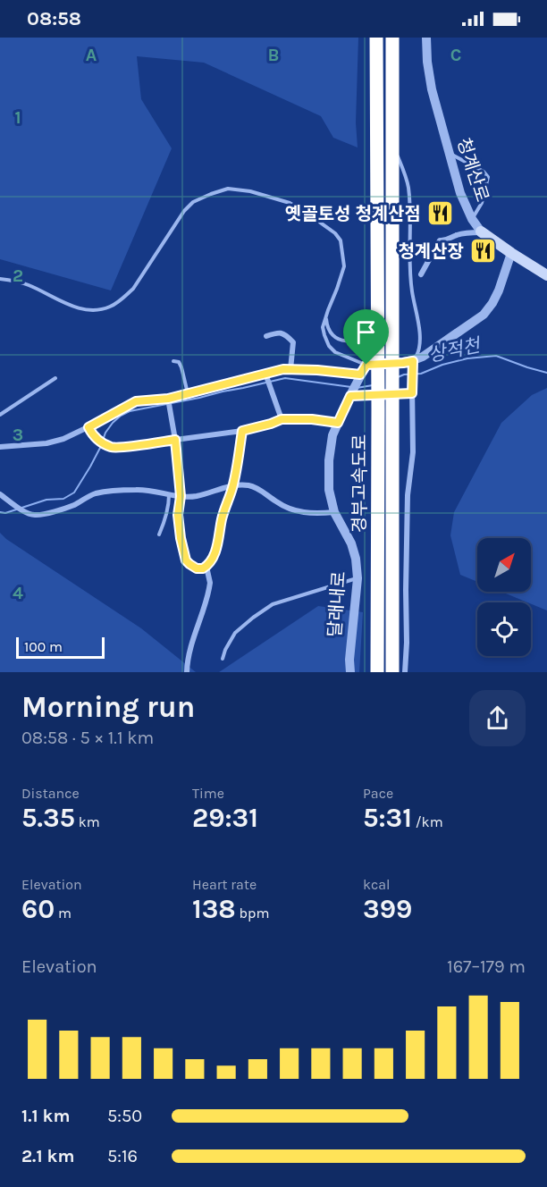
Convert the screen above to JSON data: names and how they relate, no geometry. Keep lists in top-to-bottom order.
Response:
{
  "streets": {
    "highway": ["경부고속도로"],
    "main road": ["청계산로"],
    "street": ["달래내로"]
  },
  "water": ["상적천"],
  "places": {
    "restaurant": ["옛골토성 청계산점", "청계산장"]
  },
  "scale_bar": "100 m",
  "north": "top right",
  "page": {
    "status": "08:58",
    "scale": "100 m",
    "heading": ["Morning run", "08:58 · 5 × 1.1 km"],
    "stats": [
      ["Distance", "5.35 km"],
      ["Time", "29:31"],
      ["Pace", "5:31 /km"],
      ["Elevation", "60 m"],
      ["Heart rate", "138 bpm"],
      ["kcal", "399"]
    ],
    "chart": ["Elevation", "167–179 m"],
    "list": [
      {
        "name": "1.1 km",
        "note": "5:50"
      },
      {
        "name": "2.1 km",
        "note": "5:16"
      }
    ]
  },
  "grid": {
    "columns": ["A", "B", "C"],
    "rows": [
      "1",
      "2",
      "3",
      "4"
    ]
  }
}
